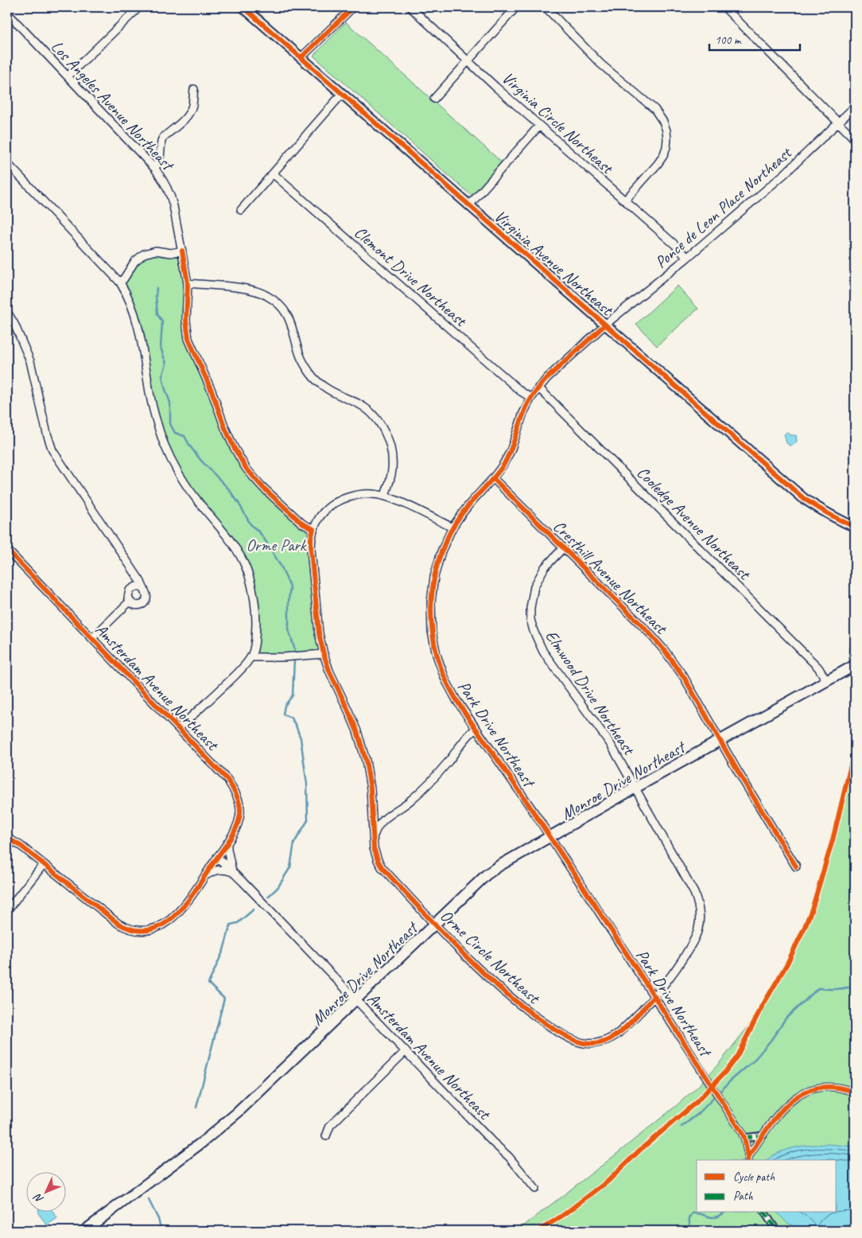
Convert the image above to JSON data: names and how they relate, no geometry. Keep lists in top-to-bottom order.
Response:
{
  "streets": {
    "main road": ["Monroe Drive Northeast"],
    "street": [
      "Los Angeles Avenue Northeast",
      "Virginia Circle Northeast",
      "Ponce de Leon Place Northeast",
      "Virginia Avenue Northeast",
      "Clemont Drive Northeast",
      "Cooledge Avenue Northeast",
      "Cresthill Avenue Northeast",
      "Amsterdam Avenue Northeast",
      "Elmwood Drive Northeast",
      "Park Drive Northeast",
      "Orme Circle Northeast"
    ]
  },
  "crossings": [
    ["Los Angeles Avenue Northeast", "Orme Circle Northeast"],
    ["Virginia Circle Northeast", "Ponce de Leon Place Northeast"],
    ["Ponce de Leon Place Northeast", "Virginia Avenue Northeast"],
    ["Ponce de Leon Place Northeast", "Park Drive Northeast"],
    ["Virginia Avenue Northeast", "Park Drive Northeast"],
    ["Clemont Drive Northeast", "Park Drive Northeast"],
    ["Cooledge Avenue Northeast", "Park Drive Northeast"],
    ["Cooledge Avenue Northeast", "Monroe Drive Northeast"],
    ["Cresthill Avenue Northeast", "Elmwood Drive Northeast"],
    ["Cresthill Avenue Northeast", "Park Drive Northeast"],
    ["Cresthill Avenue Northeast", "Monroe Drive Northeast"],
    ["Amsterdam Avenue Northeast", "Monroe Drive Northeast"],
    ["Elmwood Drive Northeast", "Park Drive Northeast"],
    ["Elmwood Drive Northeast", "Monroe Drive Northeast"],
    ["Elmwood Drive Northeast", "Orme Circle Northeast"],
    ["Park Drive Northeast", "Monroe Drive Northeast"],
    ["Park Drive Northeast", "Orme Circle Northeast"],
    ["Monroe Drive Northeast", "Orme Circle Northeast"]
  ],
  "parks": ["Orme Park"],
  "legend": ["Cycle path", "Path"],
  "scale_bar": "100 m",
  "north": "bottom left"
}
